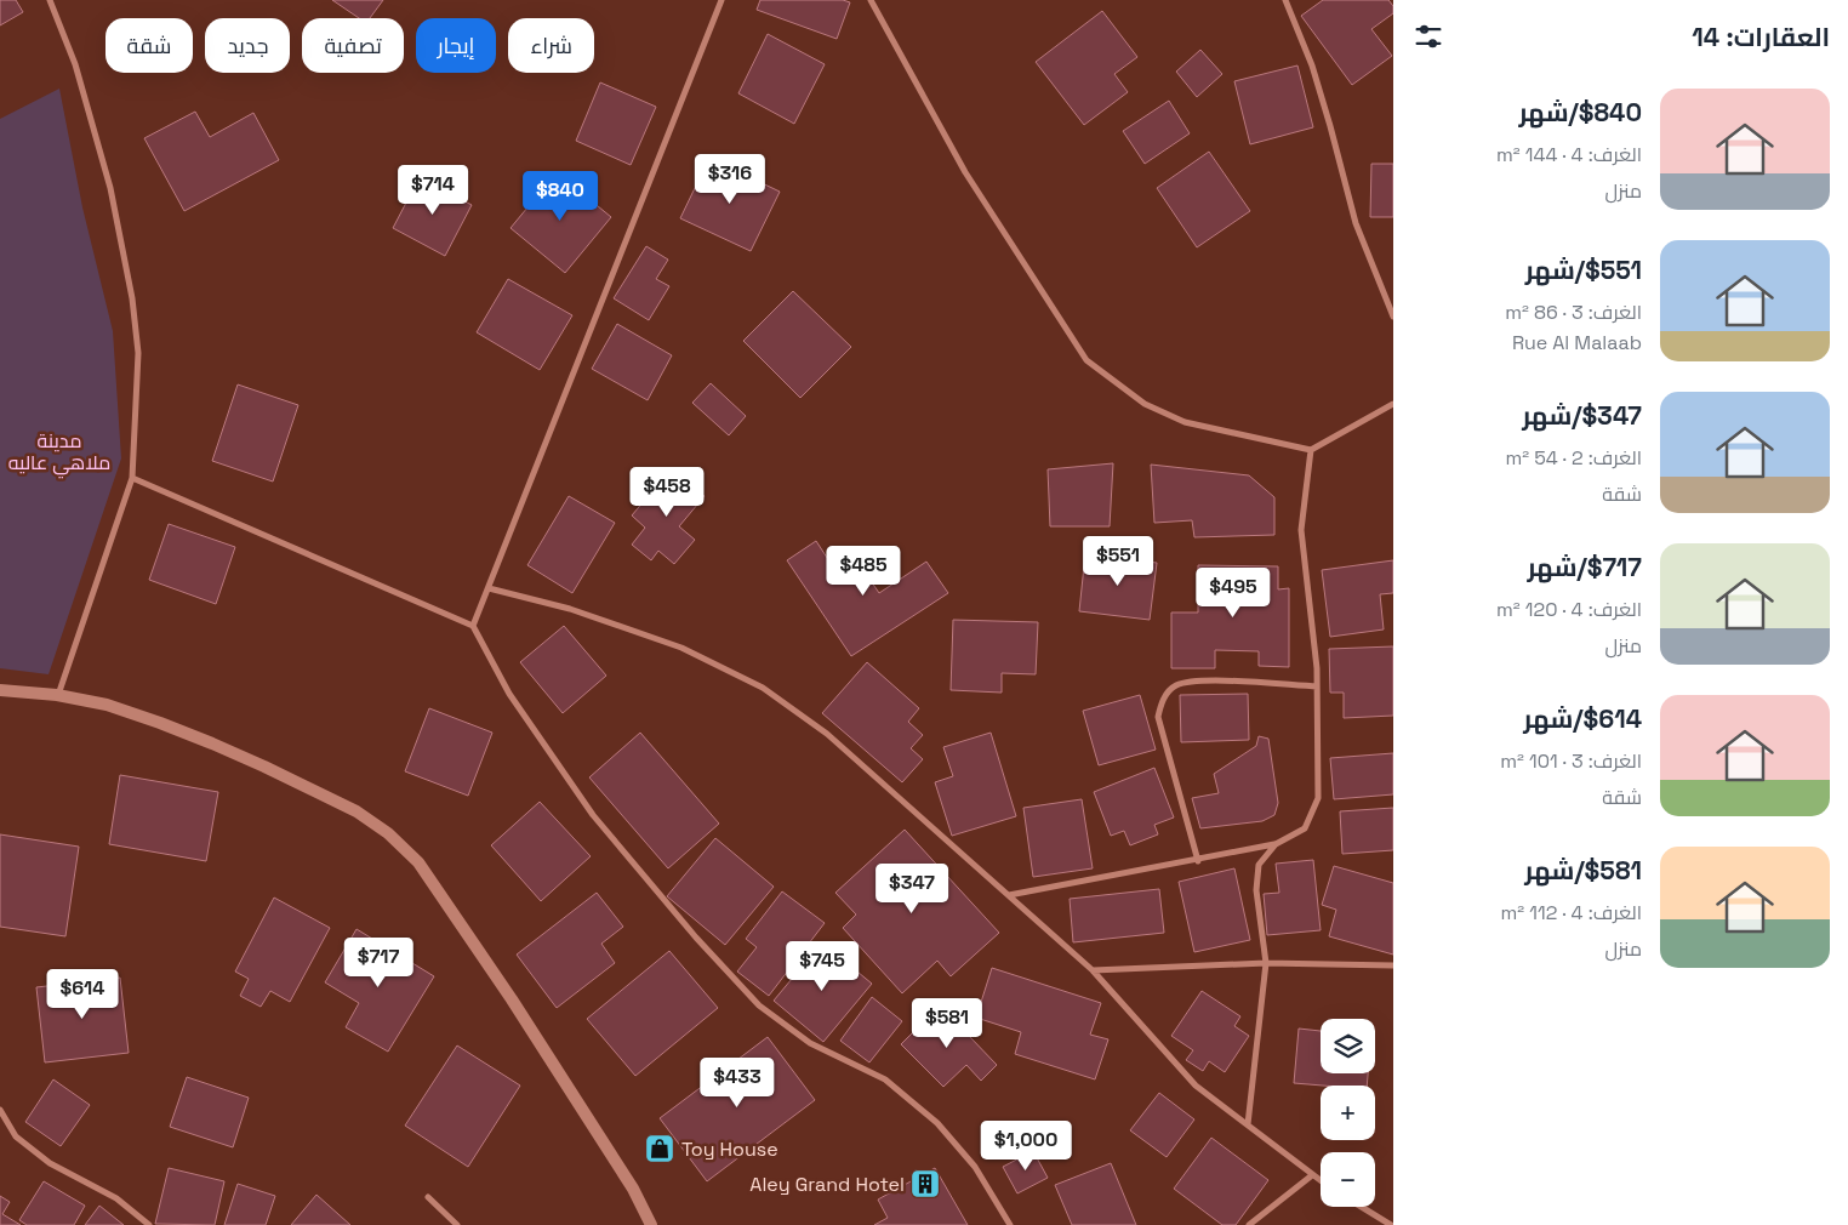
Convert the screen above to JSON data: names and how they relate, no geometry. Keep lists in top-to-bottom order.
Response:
{
  "parks": ["مدينة ملاهي عاليه"],
  "places": {
    "shop": ["Toy House"],
    "building": ["Aley Grand Hotel"]
  },
  "page": {
    "heading": "العقارات: 14",
    "chip": [
      "شراء",
      "إيجار",
      "تصفية",
      "جديد",
      "شقة"
    ],
    "list": [
      {
        "name": "$840/شهر",
        "note": "الغرف: 4 · 144 m² · منزل"
      },
      {
        "name": "$551/شهر",
        "note": "الغرف: 3 · 86 m² · Rue Al Malaab"
      },
      {
        "name": "$347/شهر",
        "note": "الغرف: 2 · 54 m² · شقة"
      },
      {
        "name": "$717/شهر",
        "note": "الغرف: 4 · 120 m² · منزل"
      },
      {
        "name": "$614/شهر",
        "note": "الغرف: 3 · 101 m² · شقة"
      },
      {
        "name": "$581/شهر",
        "note": "الغرف: 4 · 112 m² · منزل"
      }
    ],
    "price": [
      "$316",
      "$714",
      "$840",
      "$458",
      "$551",
      "$485",
      "$495",
      "$347",
      "$717",
      "$745",
      "$614",
      "$581",
      "$433",
      "$1,000"
    ],
    "map_buttons": ["+", "−"]
  }
}
